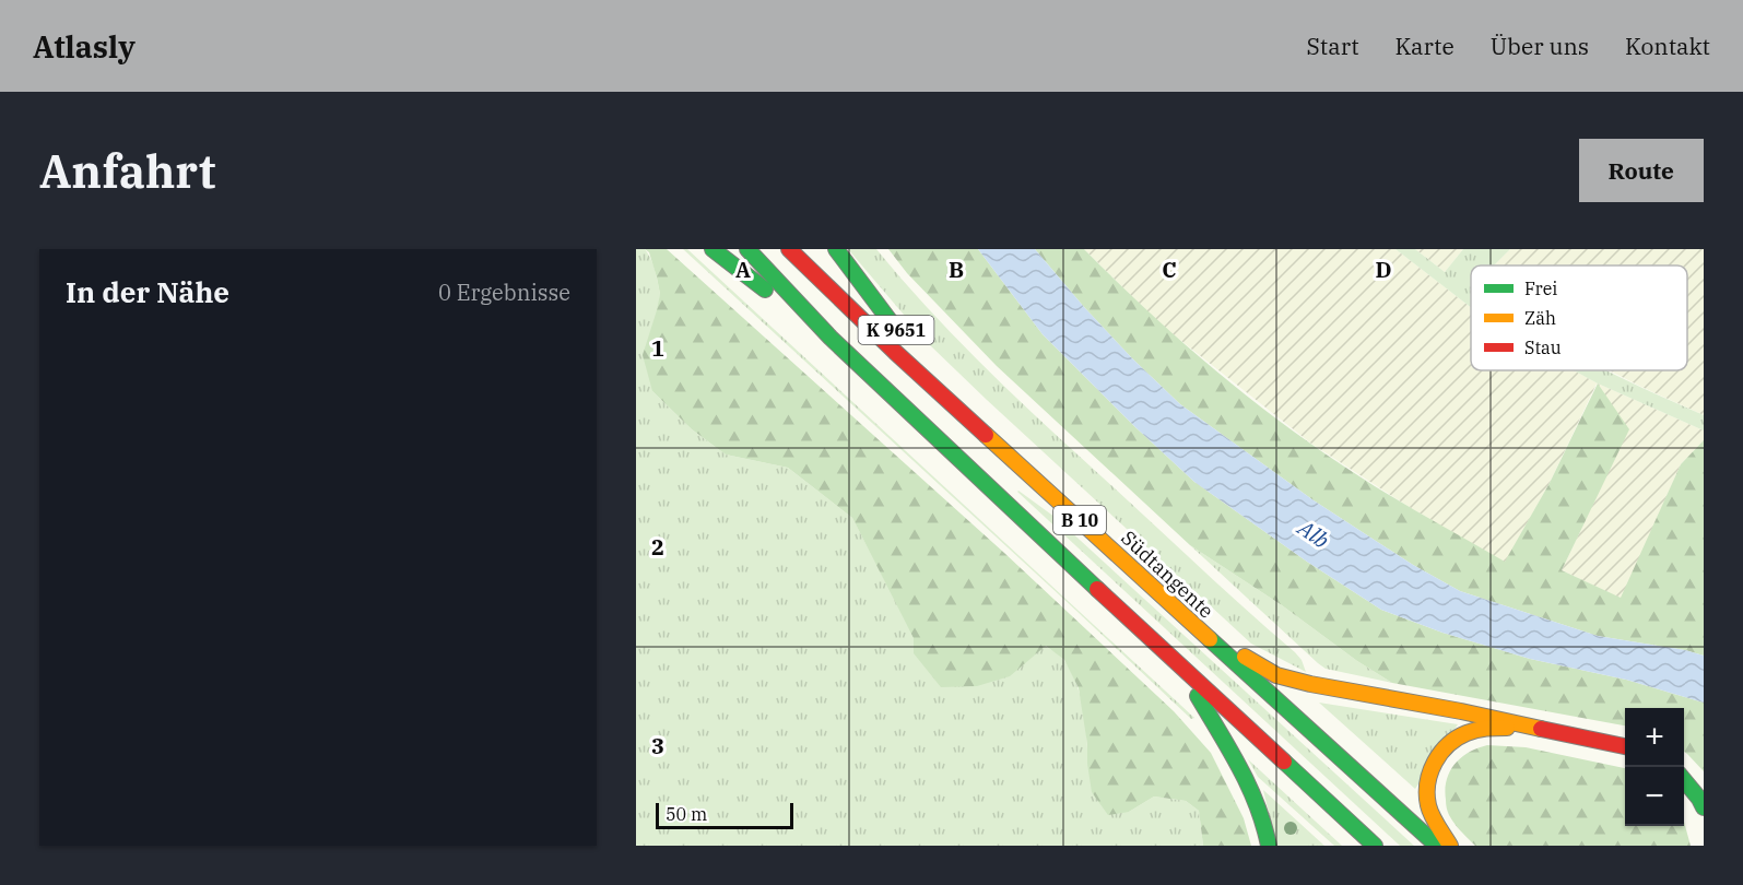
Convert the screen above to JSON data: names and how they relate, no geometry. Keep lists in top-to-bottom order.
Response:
{
  "streets": {
    "highway": ["K 9651", "B 10", "Südtangente"]
  },
  "crossings": [
    ["K 9651", "B 10"],
    ["K 9651", "Südtangente"]
  ],
  "water": ["Alb"],
  "legend": ["Frei", "Zäh", "Stau"],
  "scale_bar": "50 m",
  "page": {
    "header": "Atlasly",
    "nav": [
      "Start",
      "Karte",
      "Über uns",
      "Kontakt"
    ],
    "buttons": "Route",
    "title": "Anfahrt",
    "heading": ["In der Nähe", "0 Ergebnisse"],
    "map_buttons": ["+", "−"],
    "scale": "50 m"
  },
  "grid": {
    "columns": [
      "A",
      "B",
      "C",
      "D"
    ],
    "rows": ["1", "2", "3"]
  }
}
